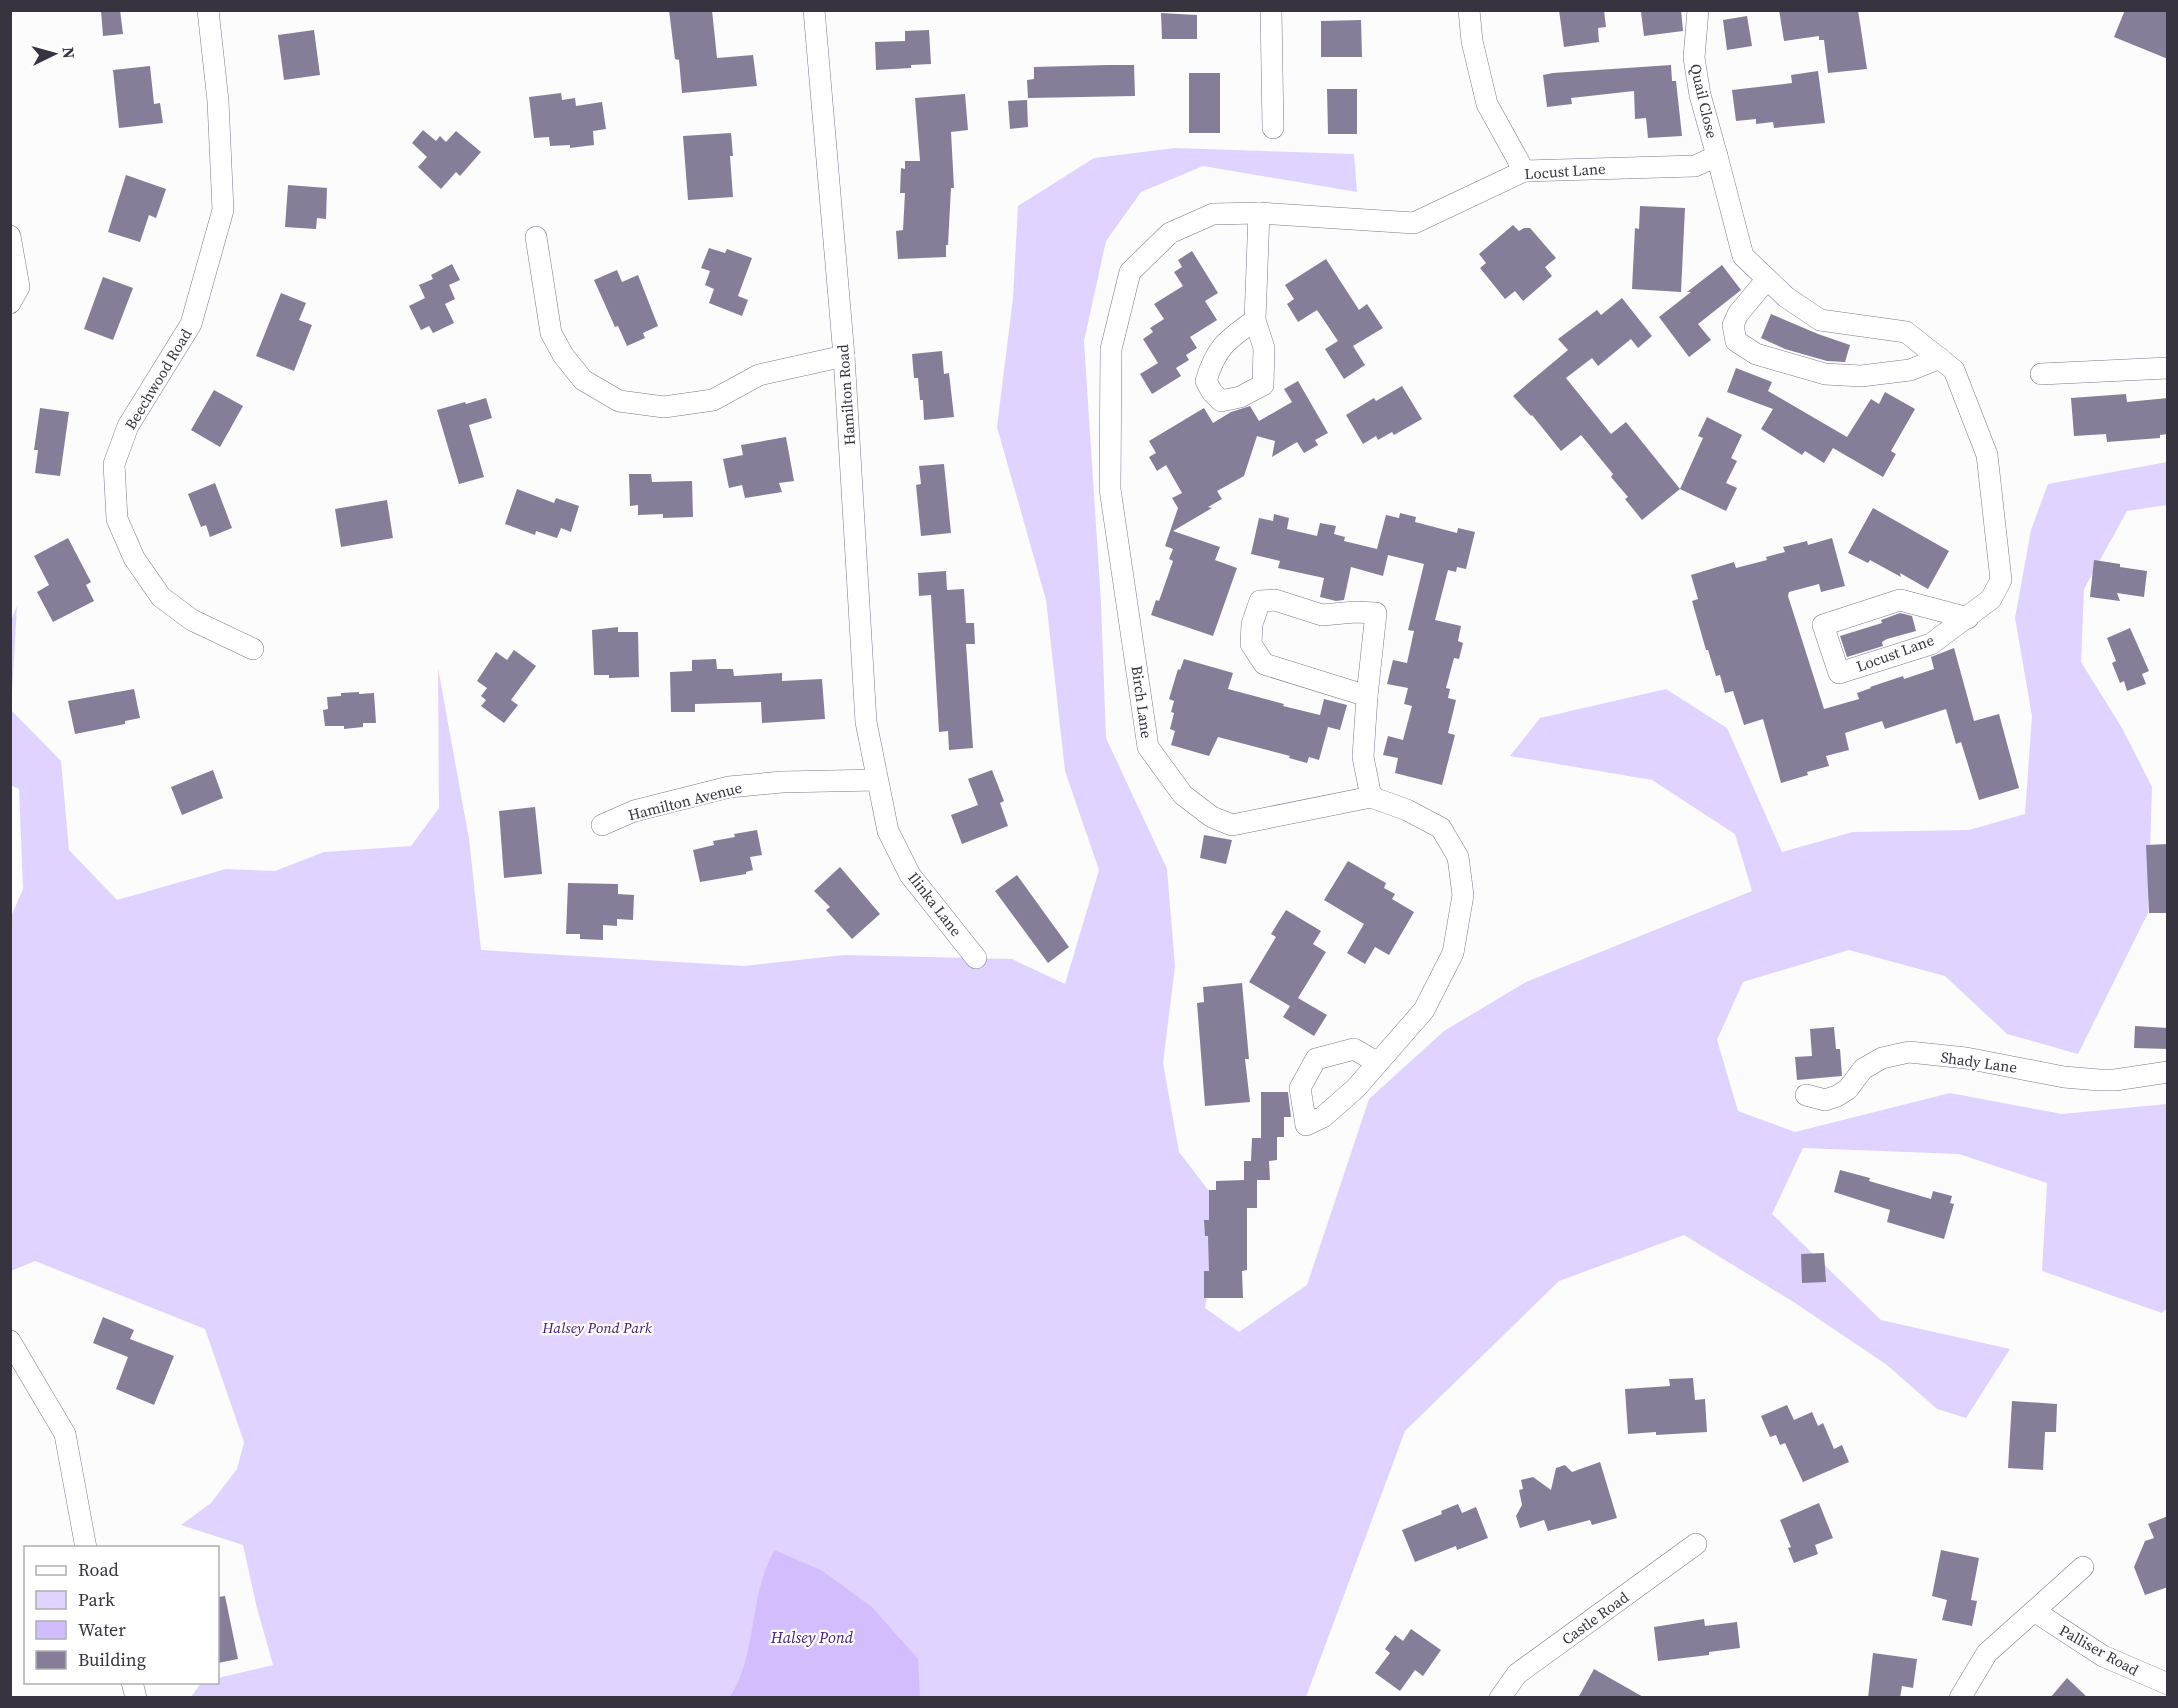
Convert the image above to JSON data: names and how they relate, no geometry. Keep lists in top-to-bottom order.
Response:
{
  "streets": {
    "street": [
      "Quail Close",
      "Locust Lane",
      "Beechwood Road",
      "Hamilton Road",
      "Birch Lane",
      "Hamilton Avenue",
      "Ilinka Lane",
      "Shady Lane",
      "Castle Road",
      "Palliser Road"
    ]
  },
  "crossings": [
    ["Quail Close", "Locust Lane"],
    ["Locust Lane", "Birch Lane"],
    ["Hamilton Road", "Hamilton Avenue"],
    ["Hamilton Road", "Ilinka Lane"],
    ["Hamilton Avenue", "Ilinka Lane"]
  ],
  "water": ["Halsey Pond"],
  "parks": ["Halsey Pond Park"],
  "legend": [
    "Road",
    "Park",
    "Water",
    "Building"
  ],
  "north": "right"
}
